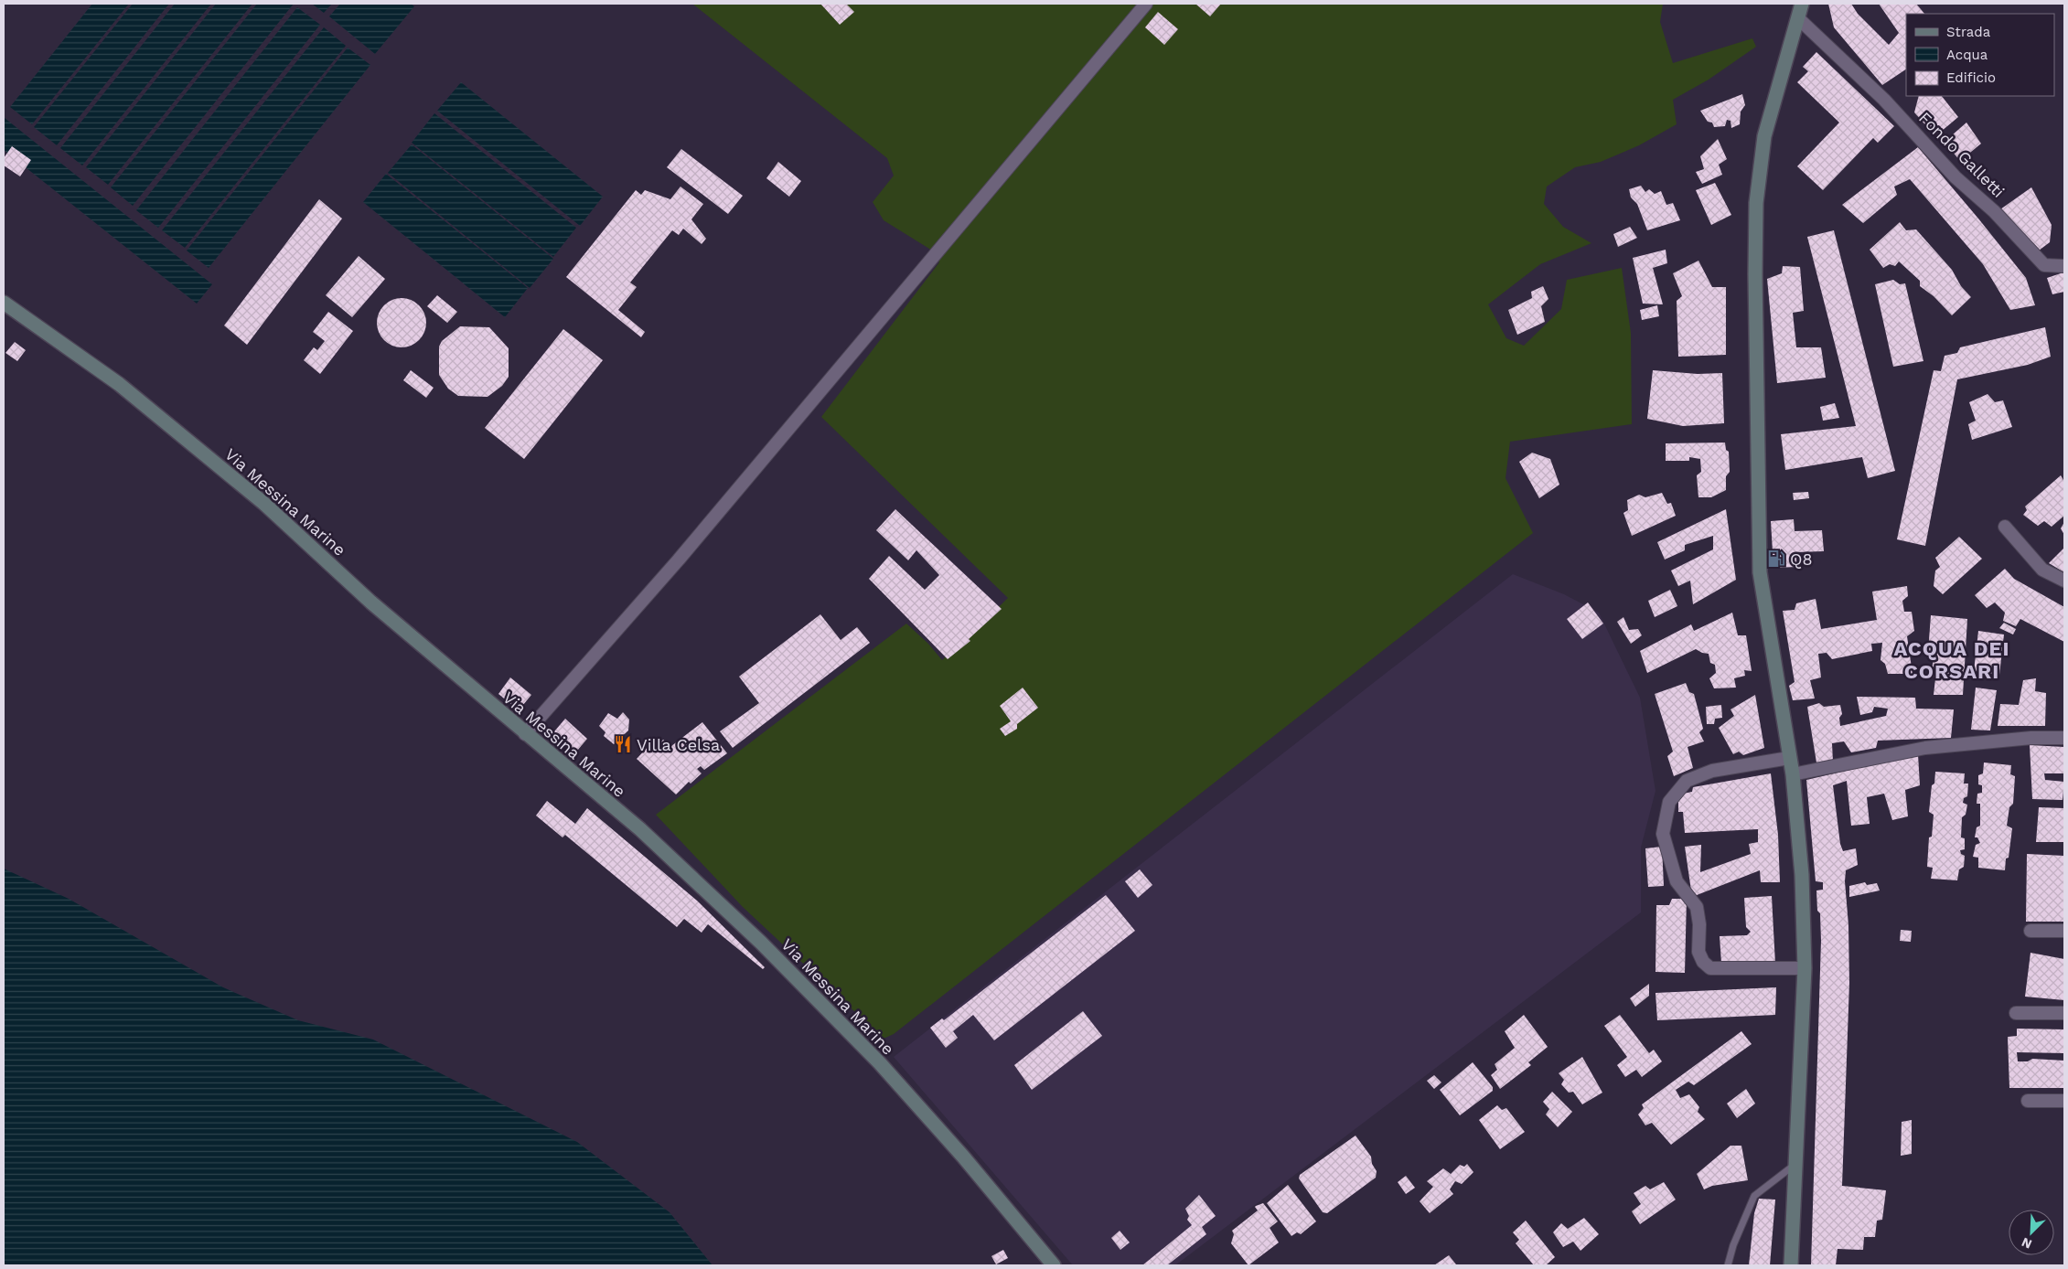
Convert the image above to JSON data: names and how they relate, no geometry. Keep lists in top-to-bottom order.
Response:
{
  "streets": {
    "main road": ["Via Messina Marine"],
    "street": ["Fondo Galletti"]
  },
  "districts": ["ACQUA DEI CORSARI"],
  "places": {
    "fuel station": ["Q8"],
    "restaurant": ["Villa Celsa"]
  },
  "legend": ["Strada", "Acqua", "Edificio"],
  "north": "bottom left"
}
